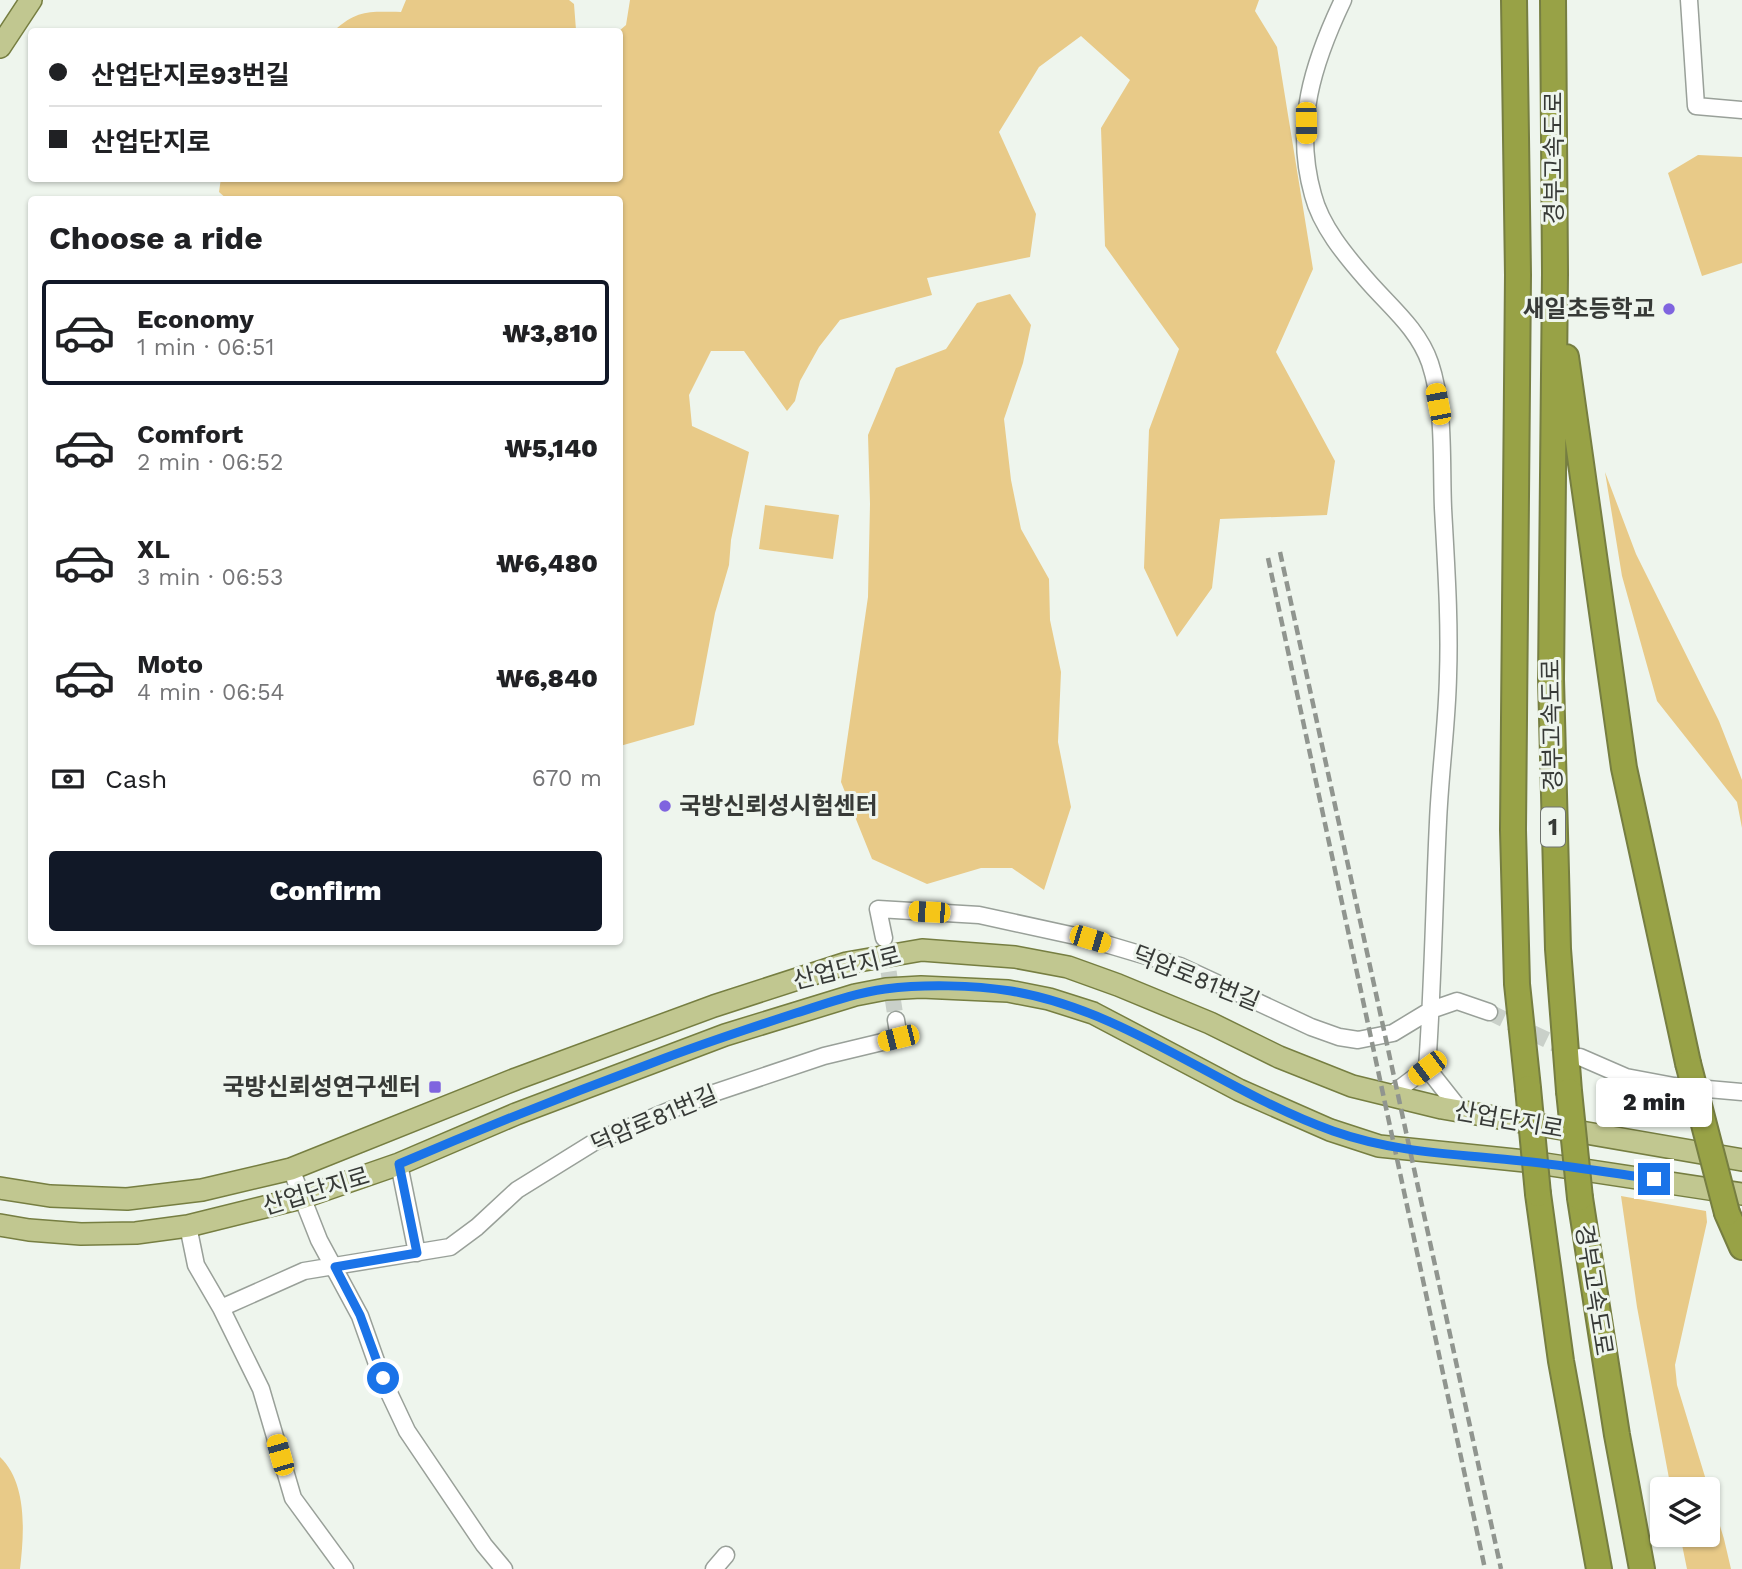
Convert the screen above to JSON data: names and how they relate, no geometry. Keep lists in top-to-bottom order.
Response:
{
  "streets": {
    "highway": ["경부고속도로", "1"],
    "main road": ["산업단지로"],
    "street": ["덕암로81번길"]
  },
  "places": {
    "other": ["새일초등학교", "국방신뢰성시험센터"],
    "transit": ["국방신뢰성연구센터"]
  },
  "page": {
    "banner": ["산업단지로93번길", "산업단지로"],
    "heading": "Choose a ride",
    "list": [
      {
        "name": "Economy",
        "note": "1 min · 06:51",
        "value": "₩3,810"
      },
      {
        "name": "Comfort",
        "note": "2 min · 06:52",
        "value": "₩5,140"
      },
      {
        "name": "XL",
        "note": "3 min · 06:53",
        "value": "₩6,480"
      },
      {
        "name": "Moto",
        "note": "4 min · 06:54",
        "value": "₩6,840"
      }
    ],
    "pay": ["Cash", "670 m"],
    "buttons": "Confirm",
    "bubble": "2 min"
  }
}
